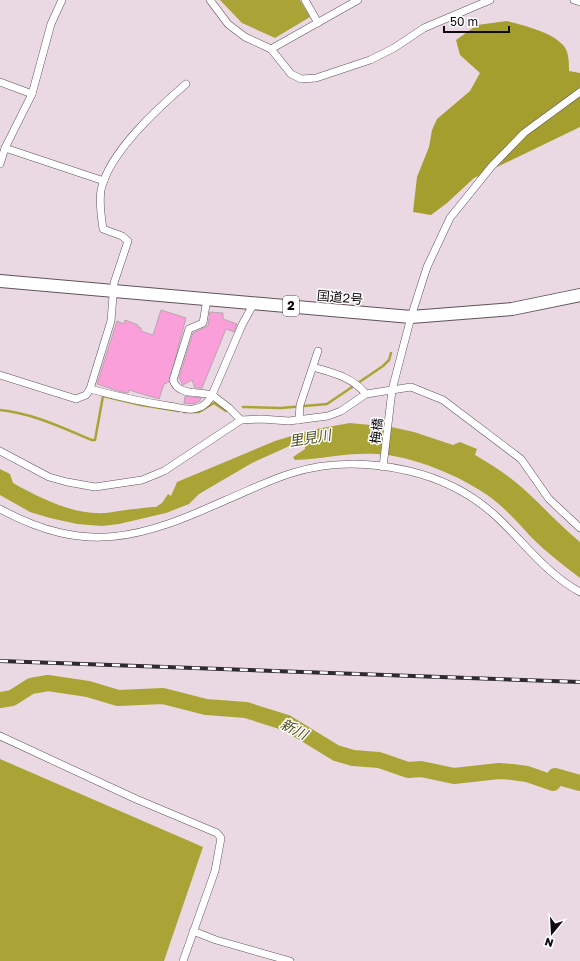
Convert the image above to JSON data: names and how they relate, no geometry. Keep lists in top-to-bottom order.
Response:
{
  "streets": {
    "highway": ["国道2号", "2"],
    "street": ["梅橋"]
  },
  "crossings": [
    ["国道2号", "梅橋"]
  ],
  "water": ["里見川", "新川"],
  "scale_bar": "50 m",
  "north": "bottom"
}
